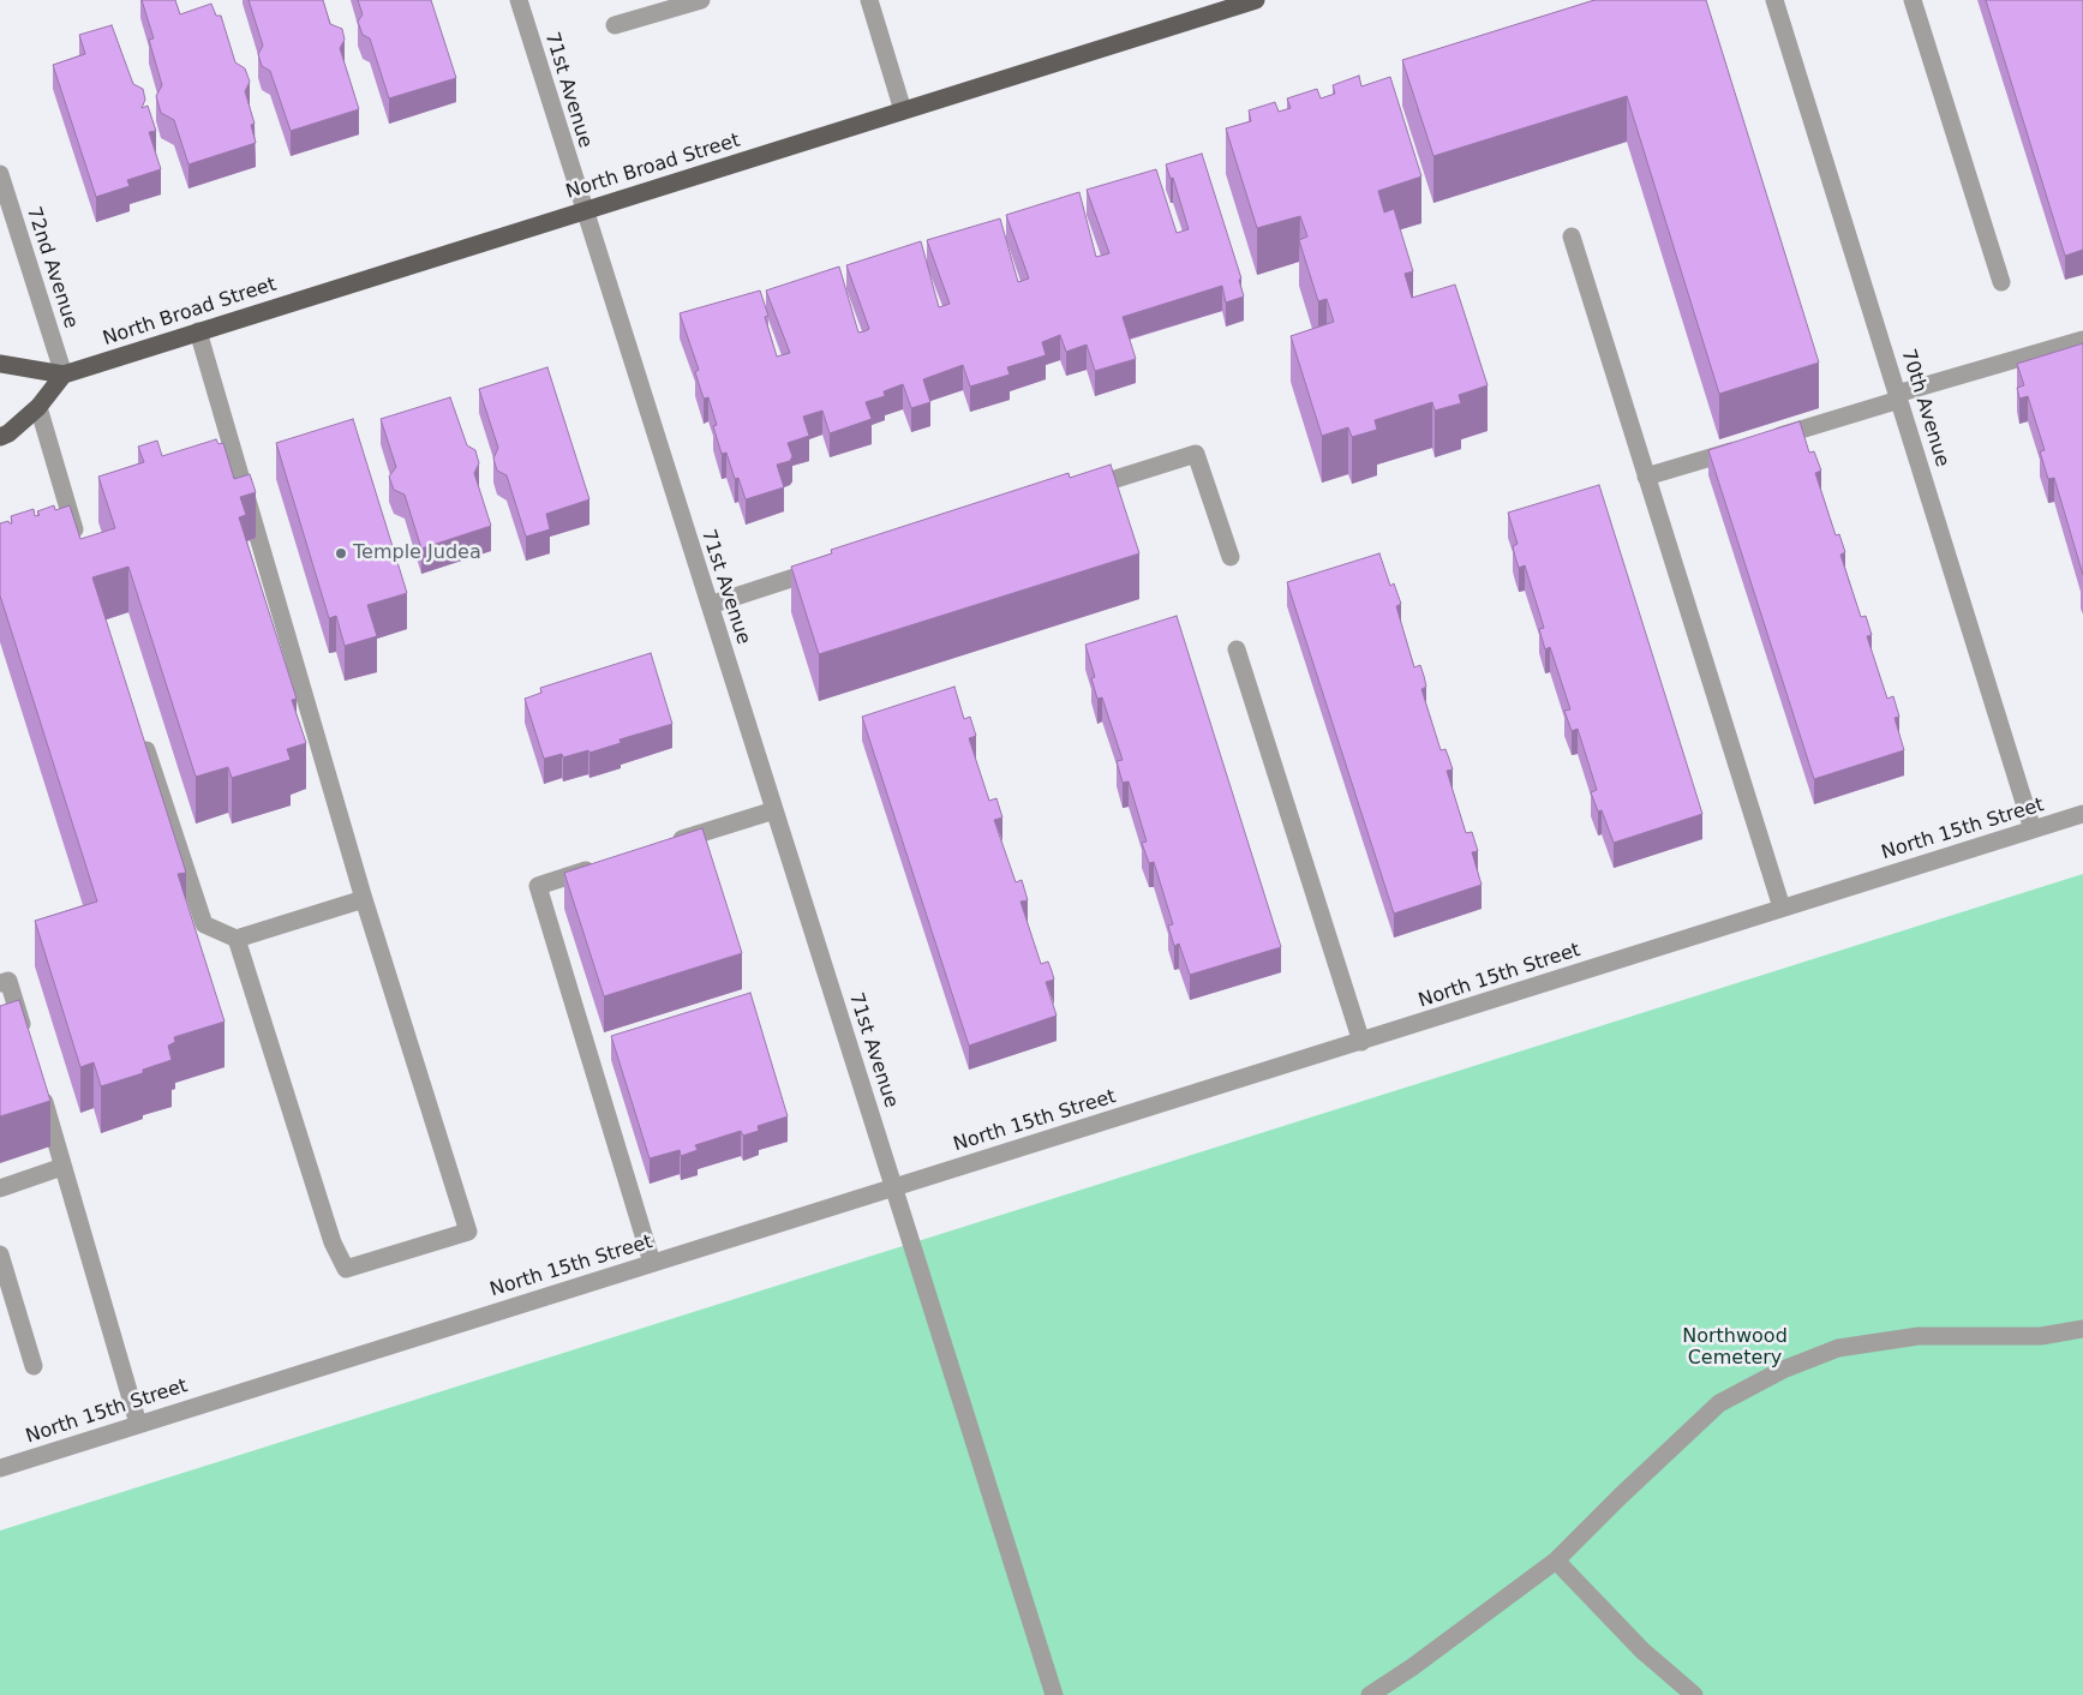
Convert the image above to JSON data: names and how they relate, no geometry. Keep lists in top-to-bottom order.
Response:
{
  "streets": {
    "main road": ["North Broad Street"],
    "street": [
      "71st Avenue",
      "72nd Avenue",
      "70th Avenue",
      "North 15th Street"
    ]
  },
  "crossings": [
    ["71st Avenue", "North Broad Street"],
    ["71st Avenue", "North 15th Street"],
    ["North Broad Street", "72nd Avenue"],
    ["70th Avenue", "North 15th Street"]
  ],
  "parks": ["Northwood Cemetery"],
  "places": ["Temple Judea"]
}
